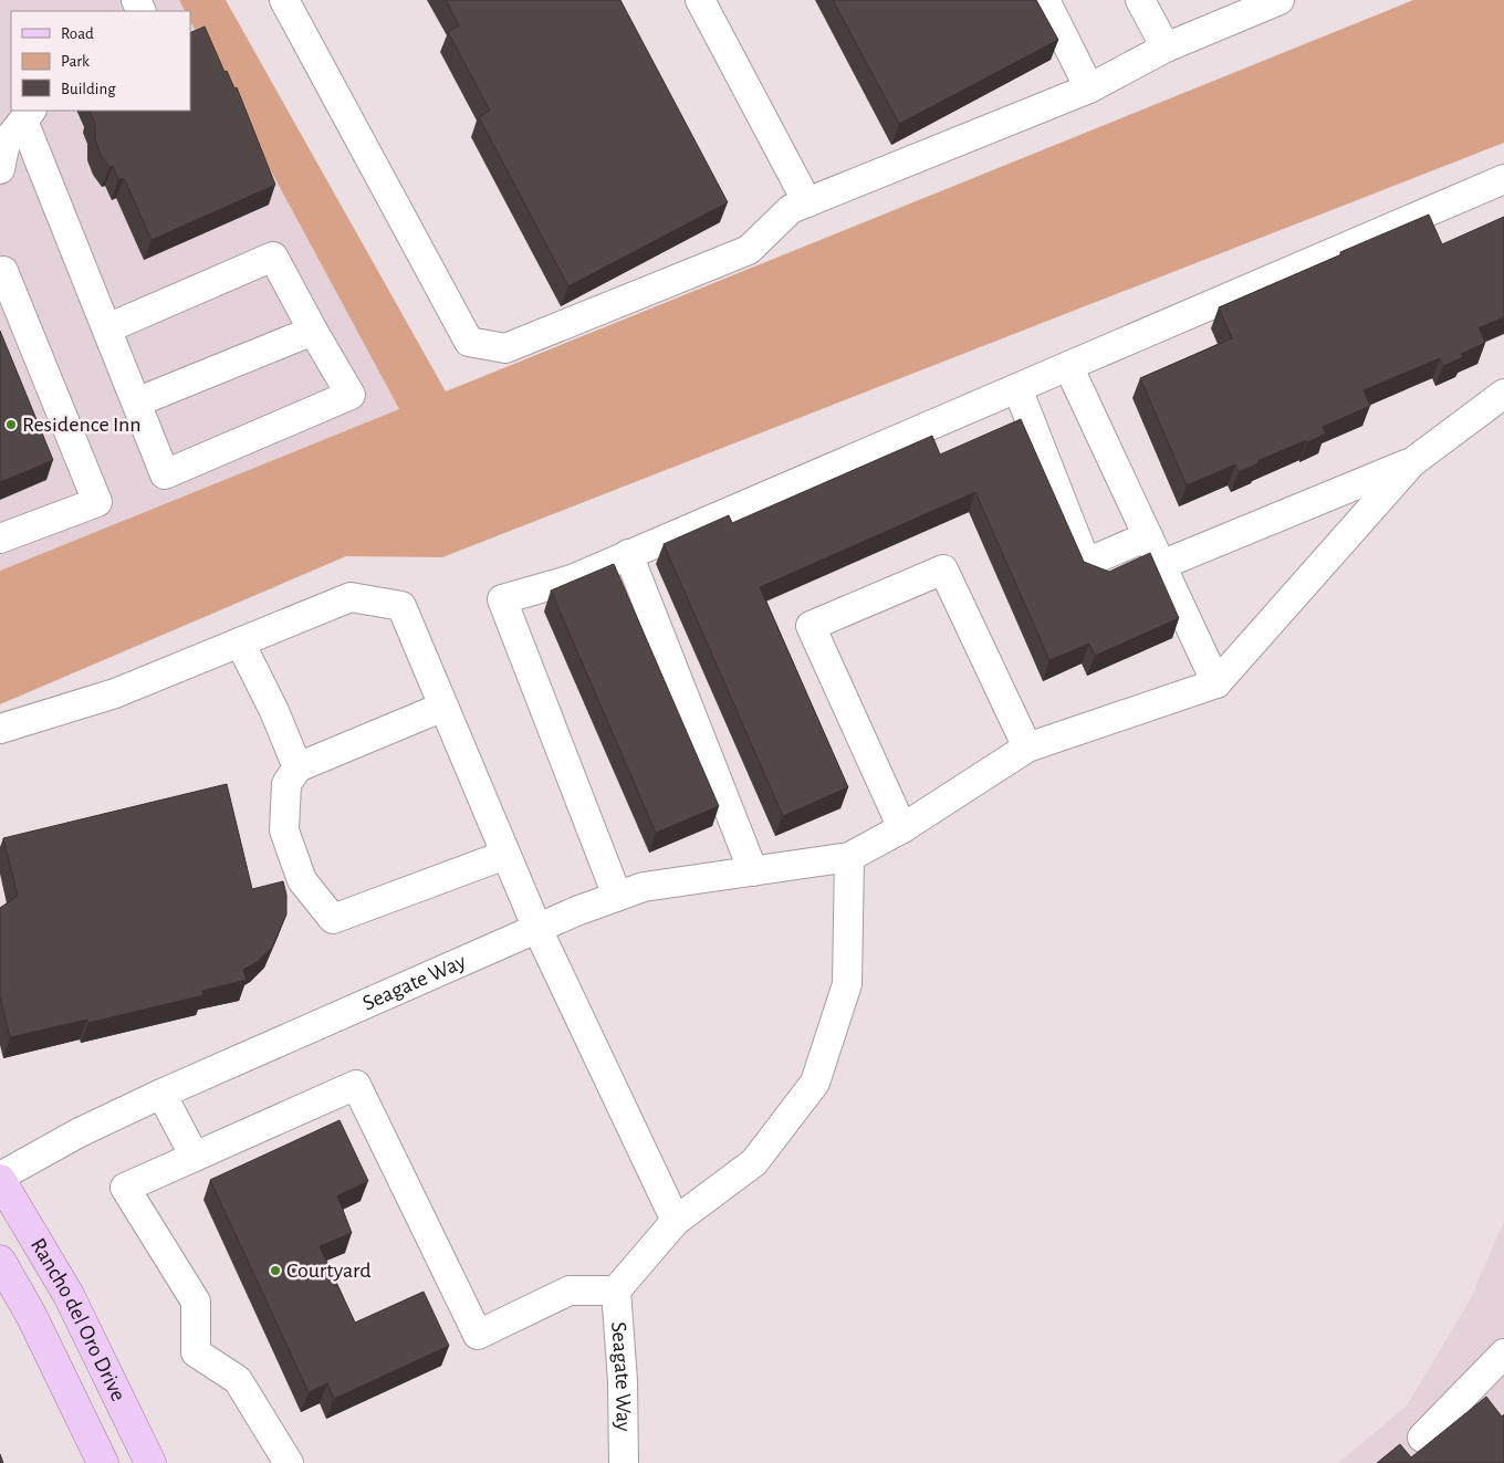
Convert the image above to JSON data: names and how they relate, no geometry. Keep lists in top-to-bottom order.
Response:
{
  "streets": {
    "main road": ["Rancho del Oro Drive"],
    "street": ["Seagate Way"]
  },
  "crossings": [
    ["Seagate Way", "Rancho del Oro Drive"]
  ],
  "places": ["Residence Inn", "Courtyard"],
  "legend": ["Road", "Park", "Building"]
}
